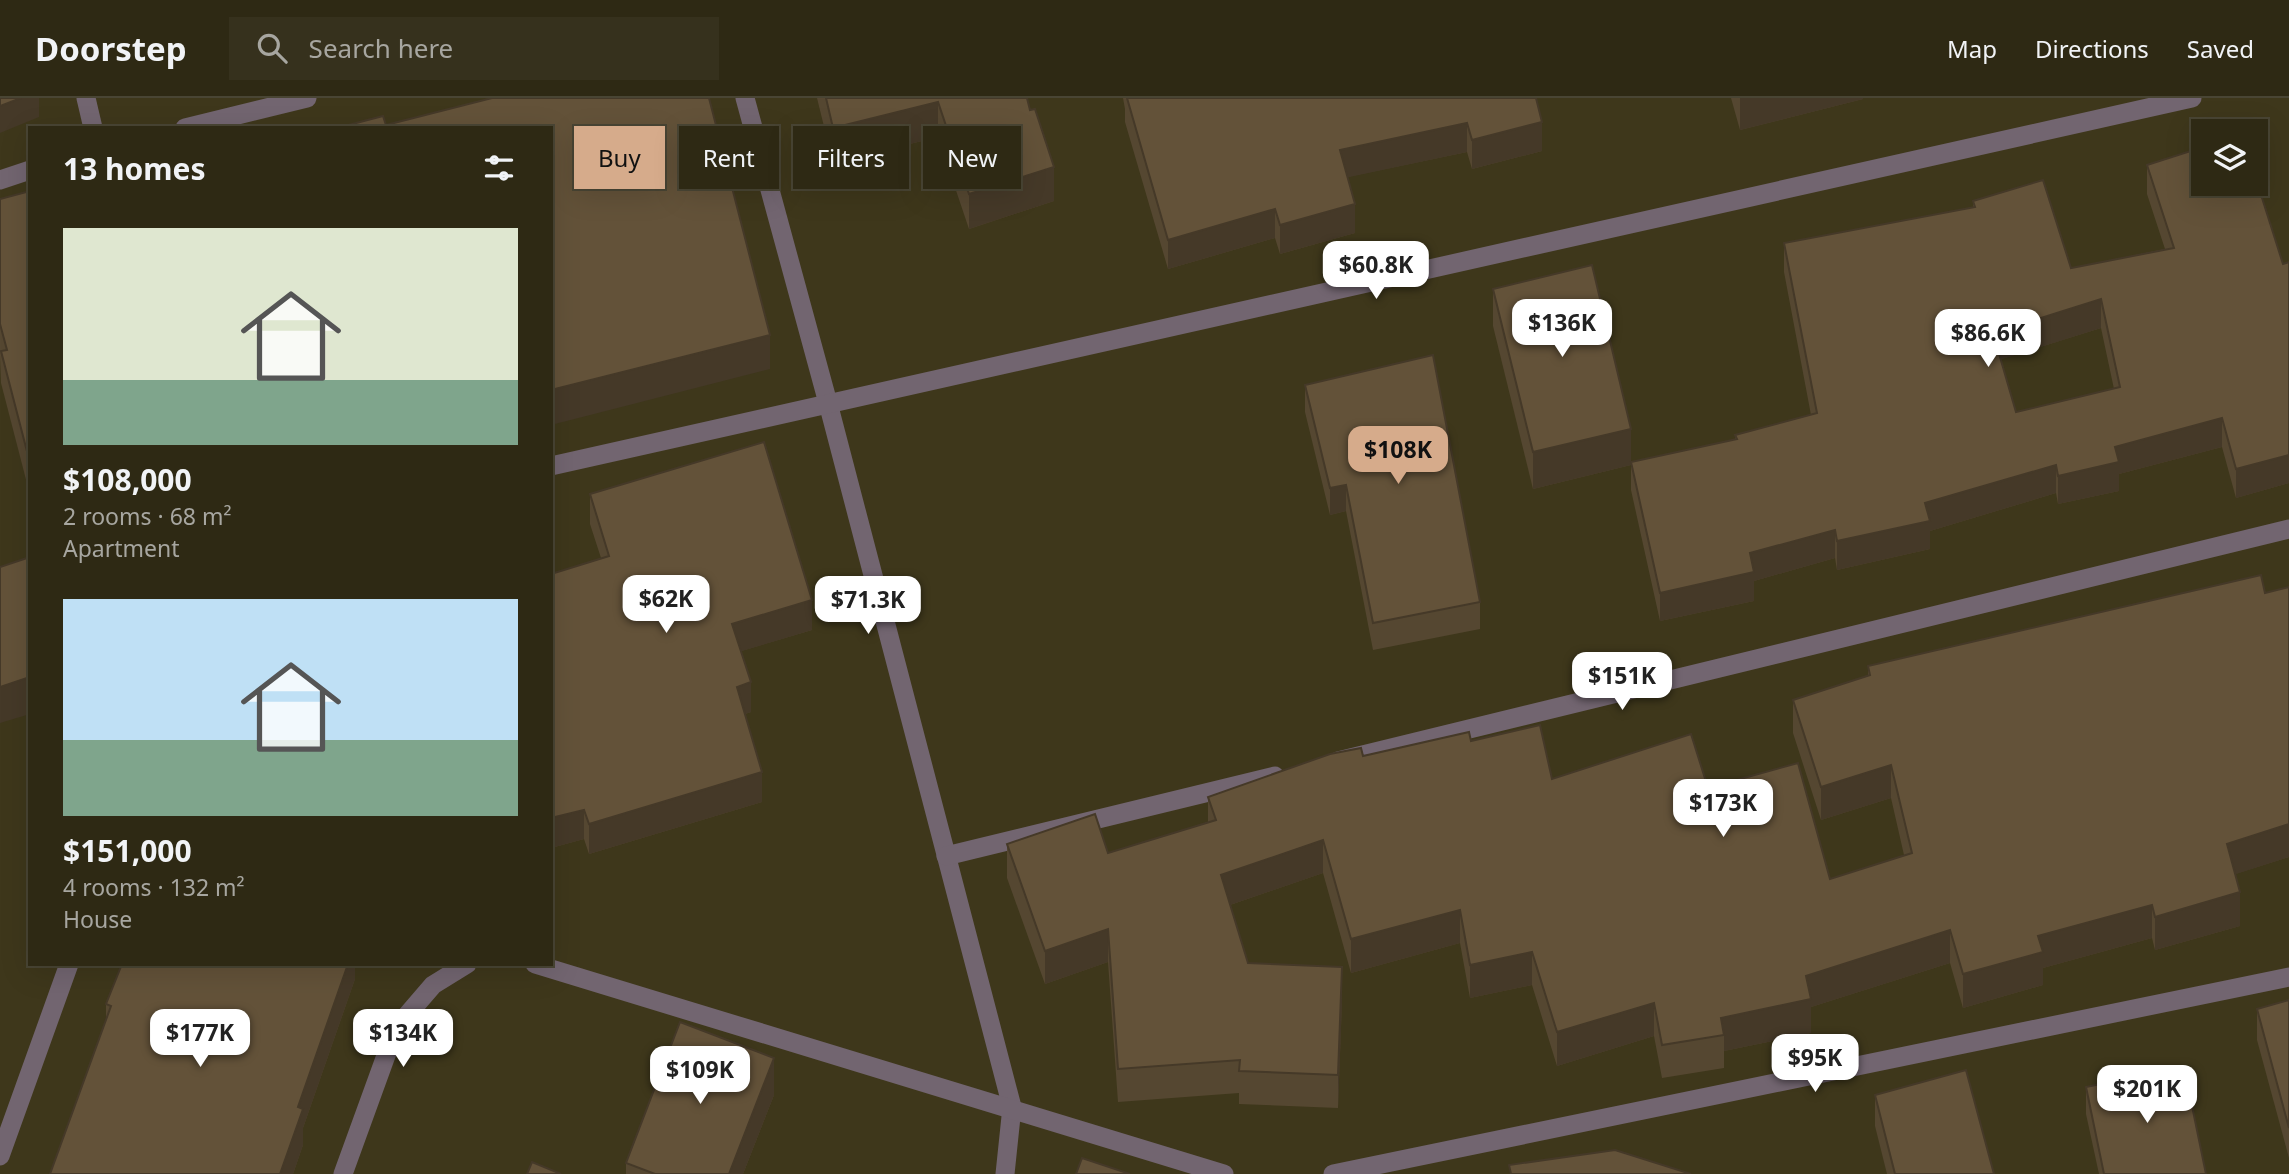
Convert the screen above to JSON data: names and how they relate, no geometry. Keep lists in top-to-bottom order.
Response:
{
  "page": {
    "header": "Doorstep",
    "search": "Search here",
    "nav": ["Map", "Directions", "Saved"],
    "chip": [
      "Buy",
      "Rent",
      "Filters",
      "New"
    ],
    "heading": "13 homes",
    "list": [
      {
        "name": "$108,000",
        "note": "2 rooms · 68 m² · Apartment"
      },
      {
        "name": "$151,000",
        "note": "4 rooms · 132 m² · House"
      }
    ],
    "price": [
      "$60.8K",
      "$136K",
      "$86.6K",
      "$108K",
      "$62K",
      "$71.3K",
      "$151K",
      "$173K",
      "$177K",
      "$134K",
      "$95K",
      "$109K",
      "$201K"
    ]
  }
}
